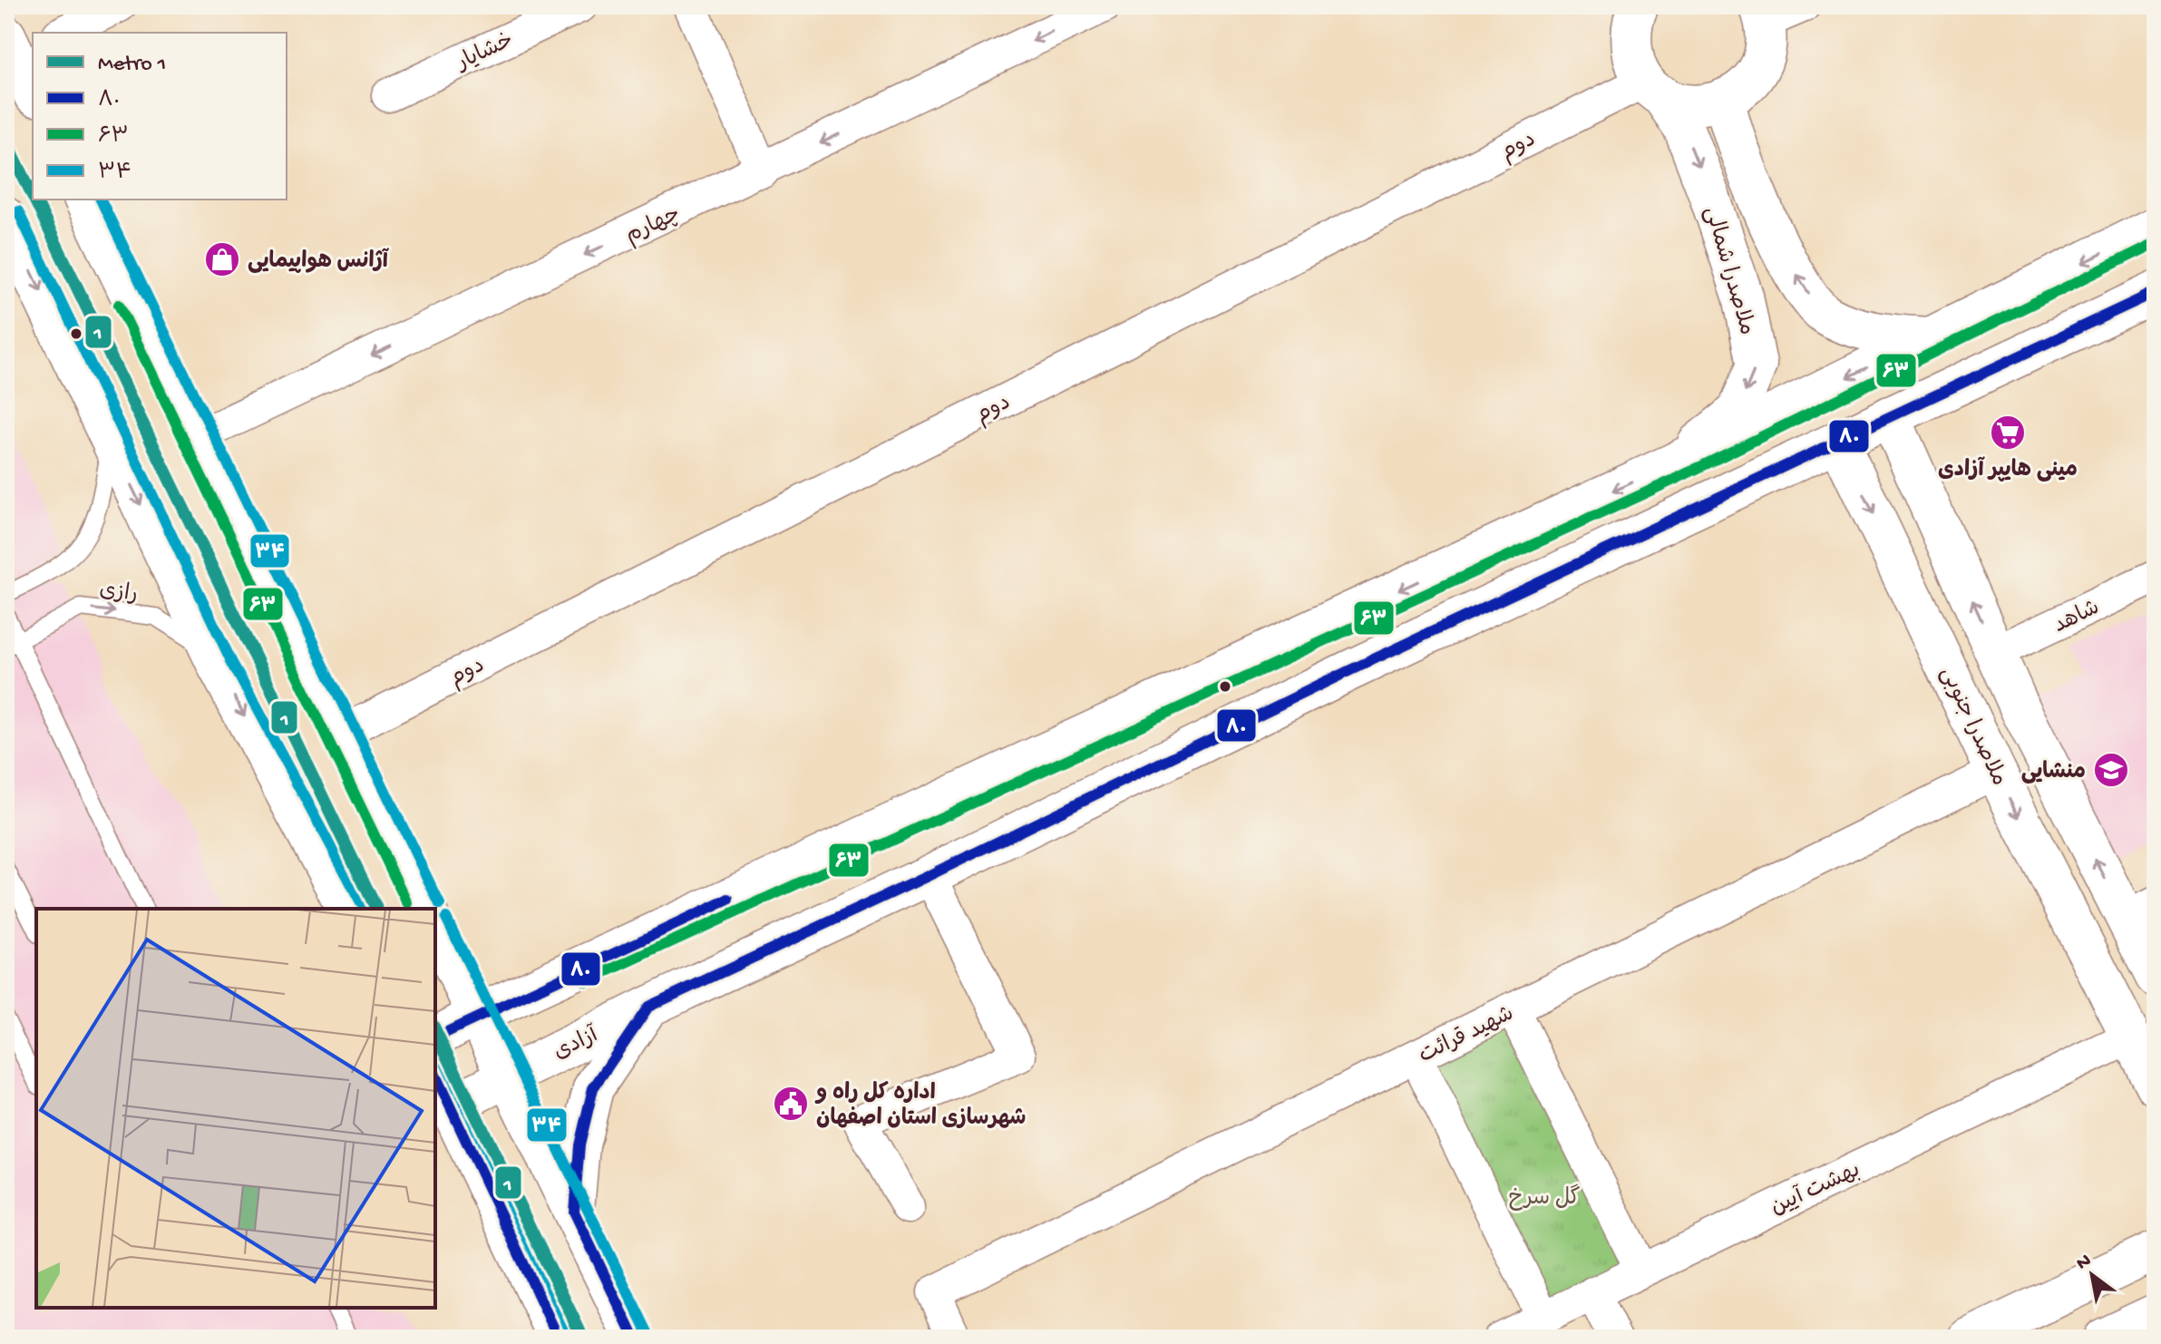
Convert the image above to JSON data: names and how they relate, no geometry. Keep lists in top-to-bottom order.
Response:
{
  "streets": {
    "main road": ["ملاصدرا شمالی", "ملاصدرا جنوبی", "آزادی"],
    "street": [
      "خشایار",
      "دوم",
      "چهارم",
      "شاهد",
      "شهید قرائت",
      "بهشت آیین"
    ],
    "lane": ["رازی"]
  },
  "crossings": [
    ["دوم", "ملاصدرا شمالی"],
    ["ملاصدرا جنوبی", "شهید قرائت"],
    ["ملاصدرا جنوبی", "آزادی"],
    ["ملاصدرا جنوبی", "بهشت آیین"]
  ],
  "one_way": ["چهارم", "رازی"],
  "parks": ["گل سرخ"],
  "places": {
    "shop": ["آژانس هواپیمایی"],
    "supermarket": ["مینی هایپر آزادی"],
    "school or university": ["منشایی"],
    "public building": ["اداره کل راه و شهرسازی استان اصفهان"]
  },
  "lines": [
    "metro line 1",
    "transit line ۳۴",
    "transit line ۶۳",
    "transit line ۸۰"
  ],
  "legend": [
    "Metro 1",
    "۸۰",
    "۶۳",
    "۳۴"
  ],
  "north": "top left"
}
